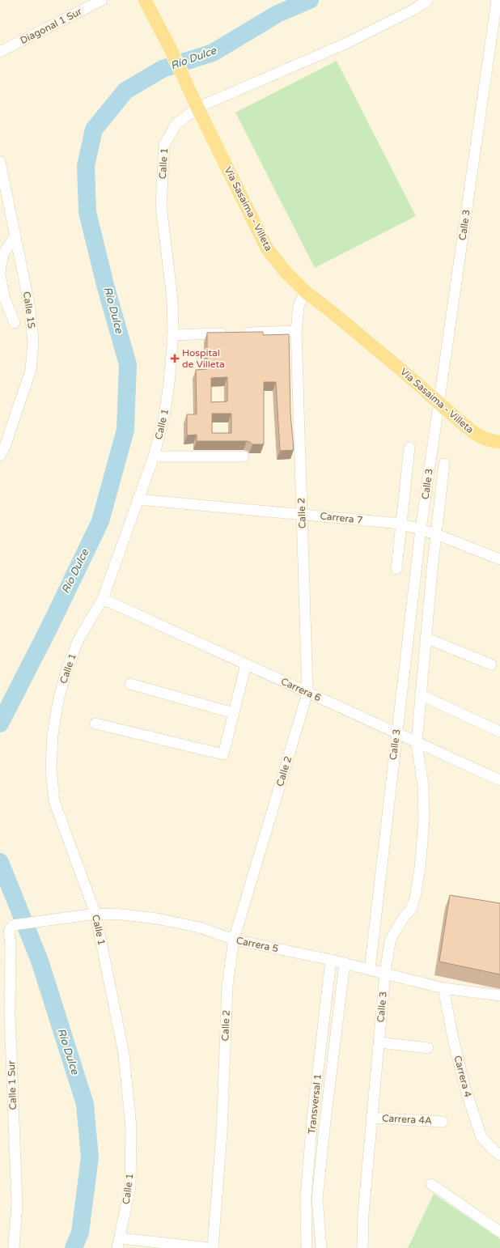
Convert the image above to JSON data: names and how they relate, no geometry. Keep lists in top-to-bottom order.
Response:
{
  "streets": {
    "main road": ["Vía Sasaima - Villeta"],
    "street": [
      "Diagonal 1 Sur",
      "Calle 1",
      "Calle 3",
      "Calle 1S",
      "Calle 2",
      "Carrera 7",
      "Carrera 6",
      "Carrera 5",
      "Carrera 4",
      "Calle 1 Sur",
      "Transversal 1",
      "Carrera 4A"
    ]
  },
  "crossings": [
    ["Calle 1", "Vía Sasaima - Villeta"],
    ["Calle 1", "Carrera 7"],
    ["Calle 1", "Carrera 6"],
    ["Calle 1", "Carrera 5"],
    ["Vía Sasaima - Villeta", "Calle 2"],
    ["Calle 3", "Carrera 7"],
    ["Calle 3", "Carrera 6"],
    ["Calle 3", "Carrera 5"],
    ["Calle 3", "Carrera 4A"],
    ["Calle 2", "Carrera 7"],
    ["Calle 2", "Carrera 6"],
    ["Calle 2", "Carrera 5"],
    ["Carrera 5", "Carrera 4"],
    ["Carrera 5", "Calle 1 Sur"],
    ["Carrera 5", "Transversal 1"]
  ],
  "water": ["Río Dulce"],
  "places": {
    "health": ["Hospital de Villeta"]
  }
}
